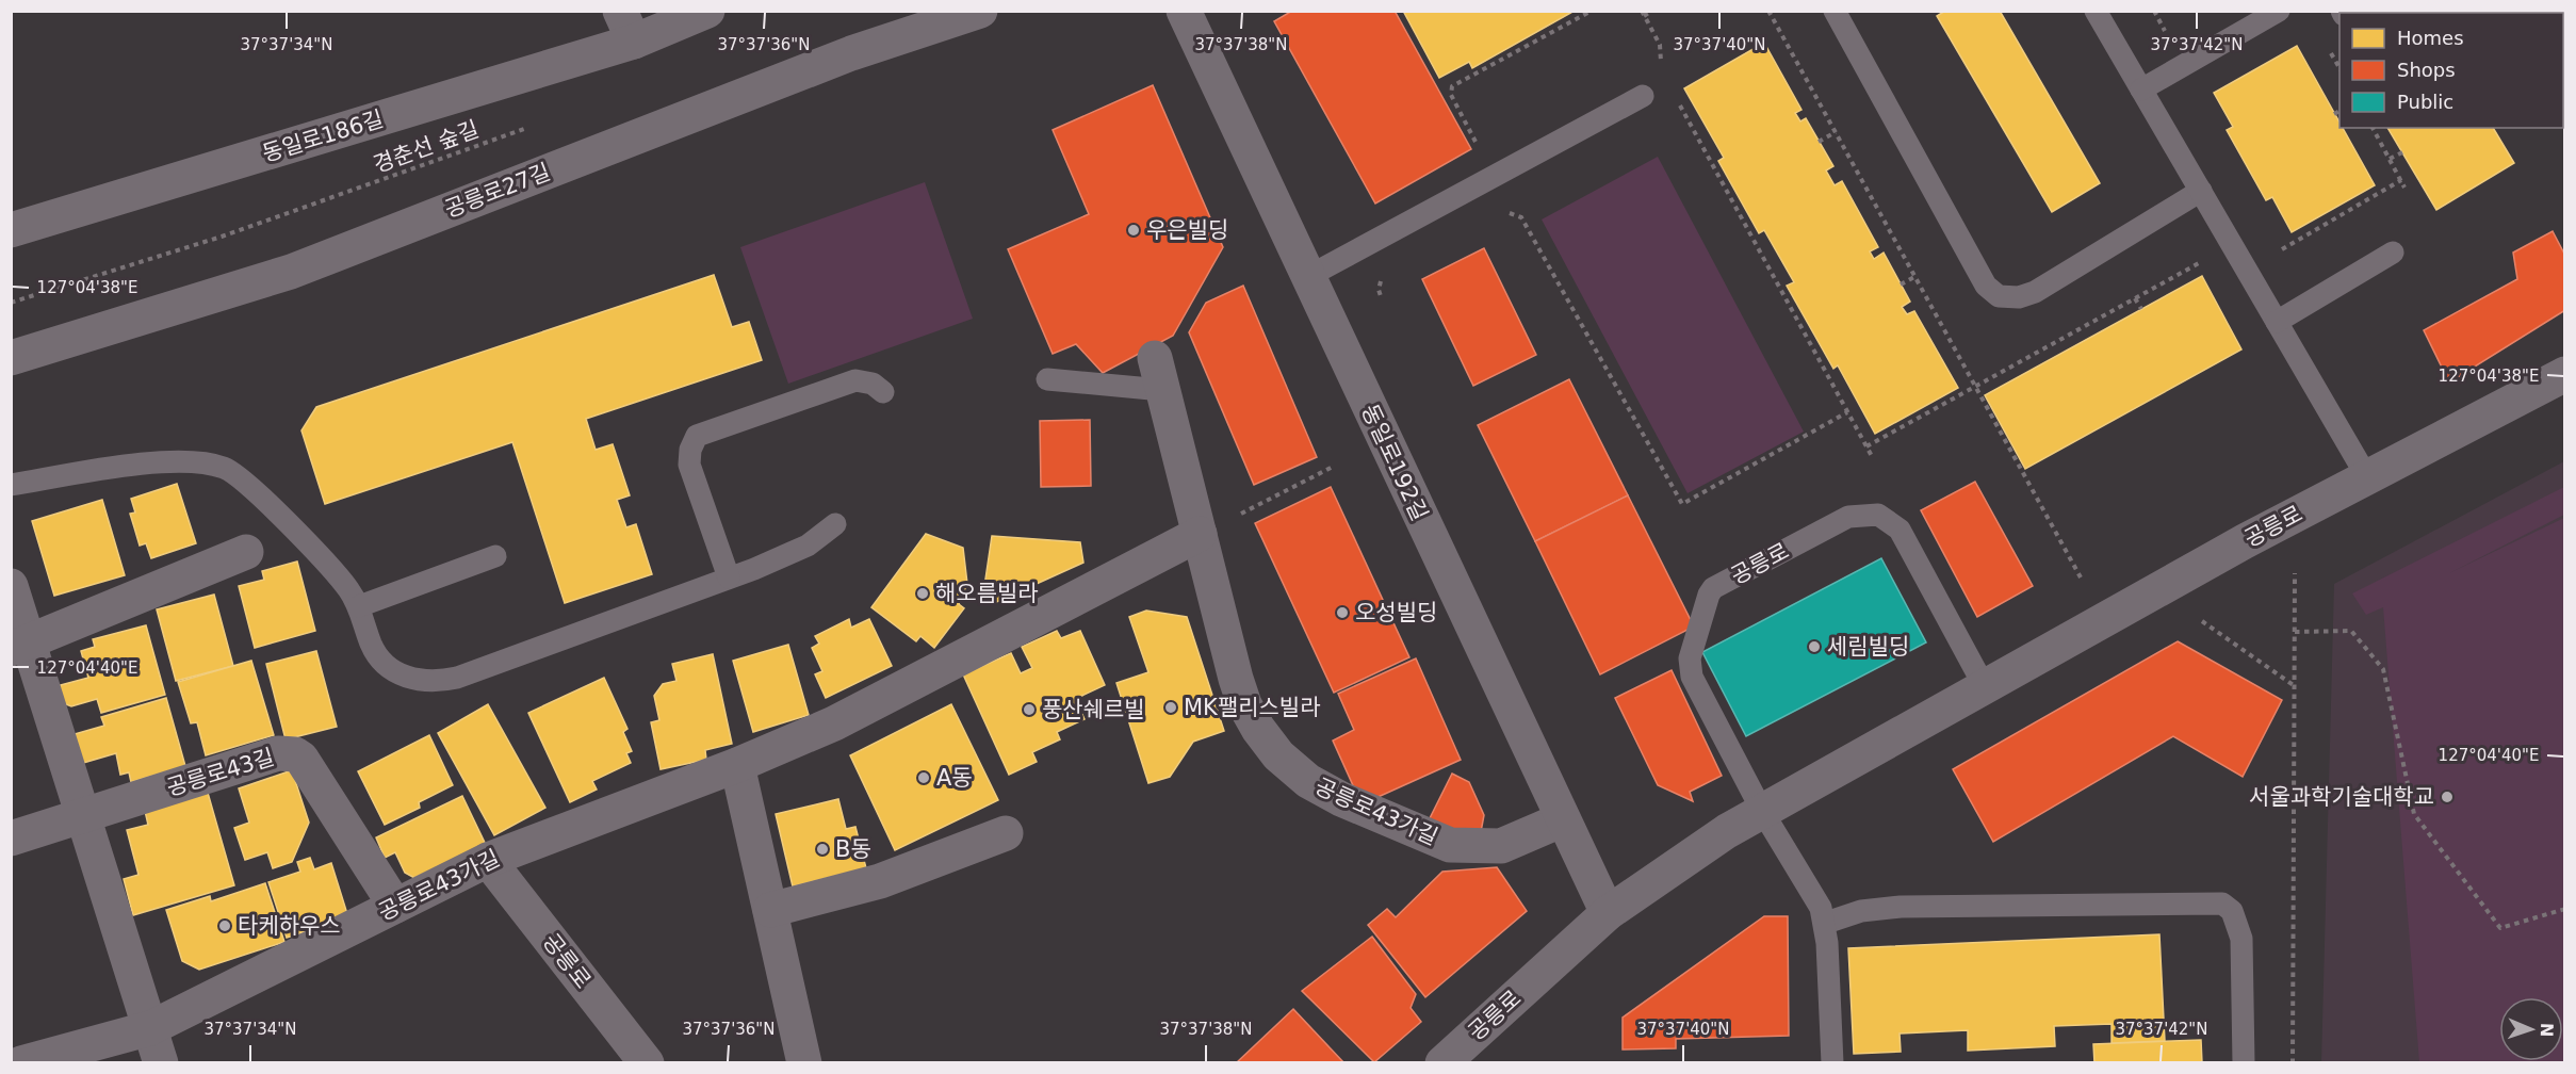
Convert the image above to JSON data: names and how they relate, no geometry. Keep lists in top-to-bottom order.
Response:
{
  "streets": {
    "street": [
      "동일로186길",
      "공릉로27길",
      "동일로192길",
      "공릉로",
      "공릉로43길",
      "공릉로43가길"
    ],
    "path": ["경춘선 숲길"]
  },
  "crossings": [
    ["동일로192길", "공릉로"],
    ["동일로192길", "공릉로43가길"],
    ["공릉로", "공릉로43가길"],
    ["공릉로43길", "공릉로43가길"]
  ],
  "places": [
    "우은빌딩",
    "해오름빌라",
    "오성빌딩",
    "세림빌딩",
    "MK팰리스빌라",
    "풍산쉐르빌",
    "A동",
    "서울과학기술대학교",
    "B동",
    "타케하우스"
  ],
  "legend": ["Homes", "Shops", "Public"],
  "north": "right",
  "coordinates": [
    "37°37'34\"N",
    "37°37'36\"N",
    "37°37'38\"N",
    "37°37'40\"N",
    "37°37'42\"N",
    "127°04'38\"E",
    "127°04'40\"E"
  ]
}
